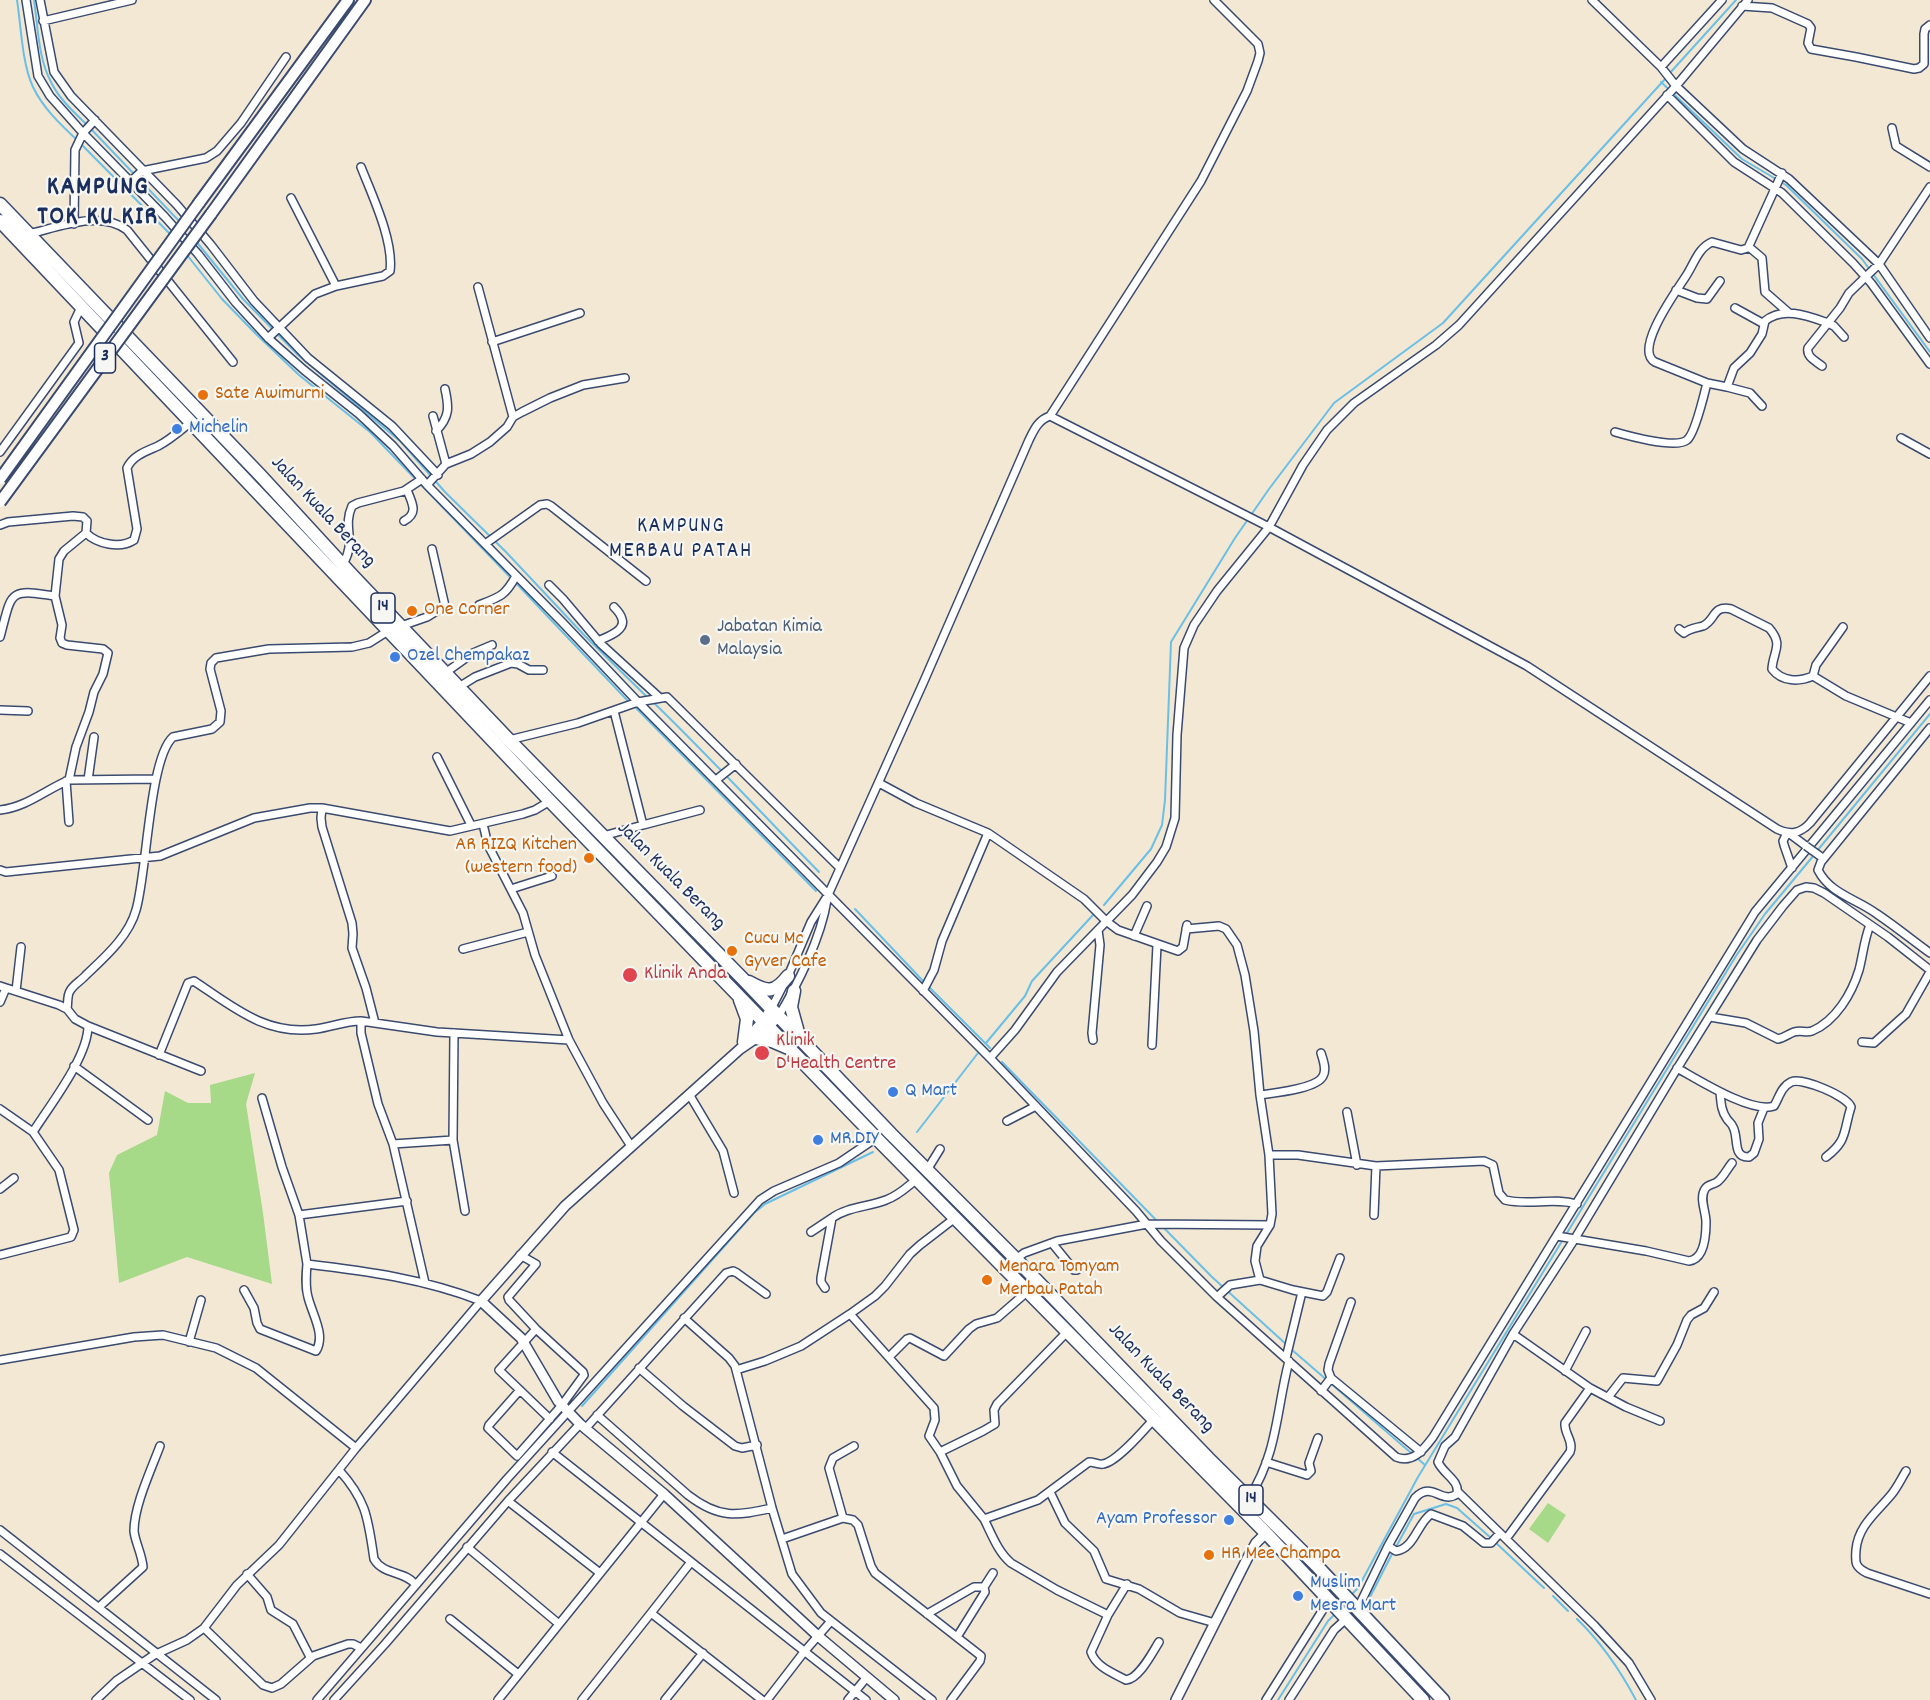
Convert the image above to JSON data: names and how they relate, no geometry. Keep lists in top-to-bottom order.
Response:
{
  "streets": {
    "highway": ["Jalan Kuala Berang", "14"],
    "main road": ["3"]
  },
  "districts": ["KAMPUNG TOK KU KIR", "KAMPUNG MERBAU PATAH"],
  "places": [
    "Sate Awimurni",
    "Michelin",
    "One Corner",
    "Jabatan Kimia Malaysia",
    "Ozel Chempakaz",
    "AR RIZQ Kitchen (western food)",
    "Cucu Mc Gyver Cafe",
    "Klinik Anda",
    "Klinik D'Health Centre",
    "Q Mart",
    "MR.DIY",
    "Menara Tomyam Merbau Patah",
    "Ayam Professor",
    "HR Mee Champa",
    "Muslim Mesra Mart"
  ]
}
